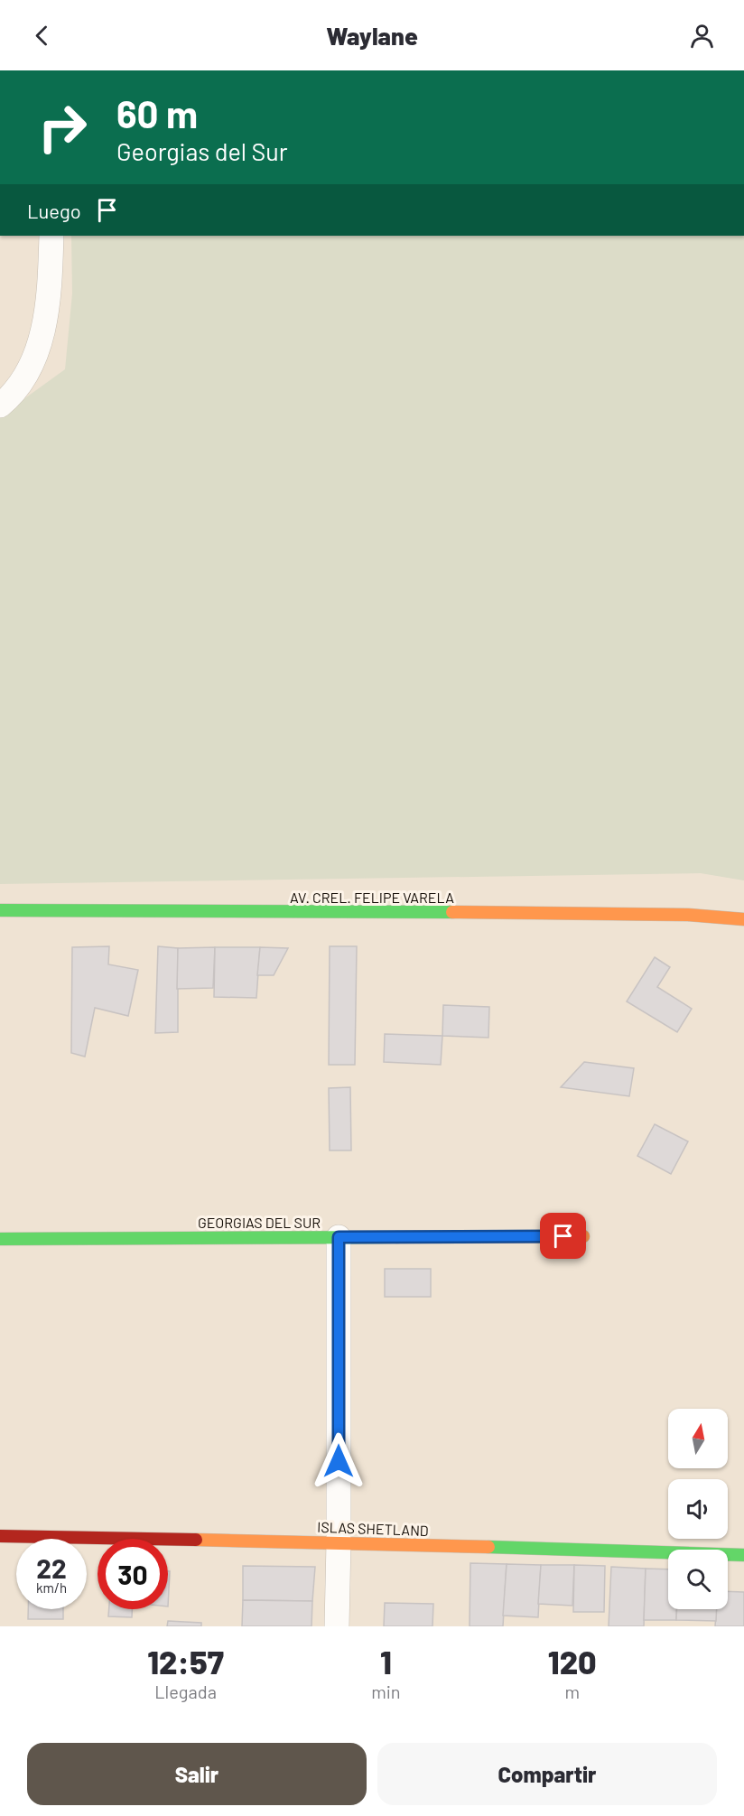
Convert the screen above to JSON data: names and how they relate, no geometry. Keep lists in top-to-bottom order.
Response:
{
  "streets": {
    "street": ["AV. CREL. FELIPE VARELA", "GEORGIAS DEL SUR", "ISLAS SHETLAND"]
  },
  "north": "top",
  "page": {
    "header": "Waylane",
    "turn": ["60 m", "Georgias del Sur"],
    "then": "Luego",
    "speed": "22 km/h",
    "limit": "30",
    "eta": [
      "12:57",
      "Llegada",
      "1",
      "min",
      "120",
      "m"
    ],
    "buttons": ["Salir", "Compartir"]
  }
}
